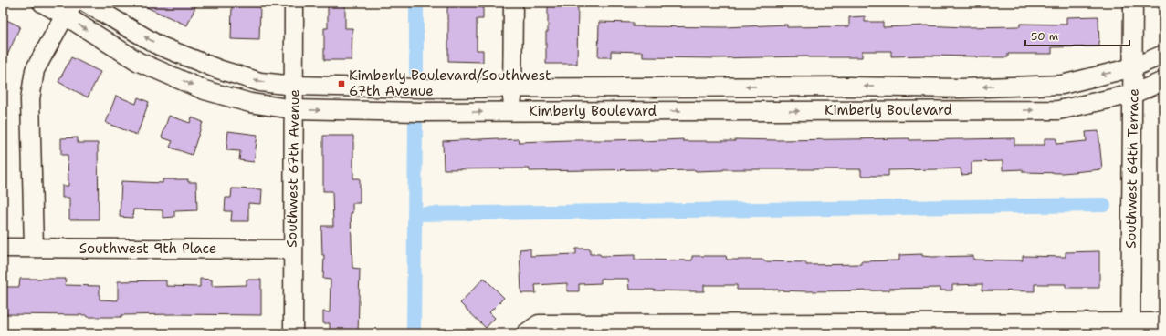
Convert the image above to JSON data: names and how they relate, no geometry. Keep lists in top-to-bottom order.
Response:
{
  "streets": {
    "street": [
      "Kimberly Boulevard",
      "Southwest 67th Avenue",
      "Southwest 64th Terrace",
      "Southwest 9th Place"
    ]
  },
  "crossings": [
    ["Kimberly Boulevard", "Southwest 67th Avenue"],
    ["Kimberly Boulevard", "Southwest 64th Terrace"],
    ["Southwest 67th Avenue", "Southwest 9th Place"]
  ],
  "places": {
    "transit": ["Kimberly Boulevard/Southwest 67th Avenue"]
  },
  "scale_bar": "50 m"
}
